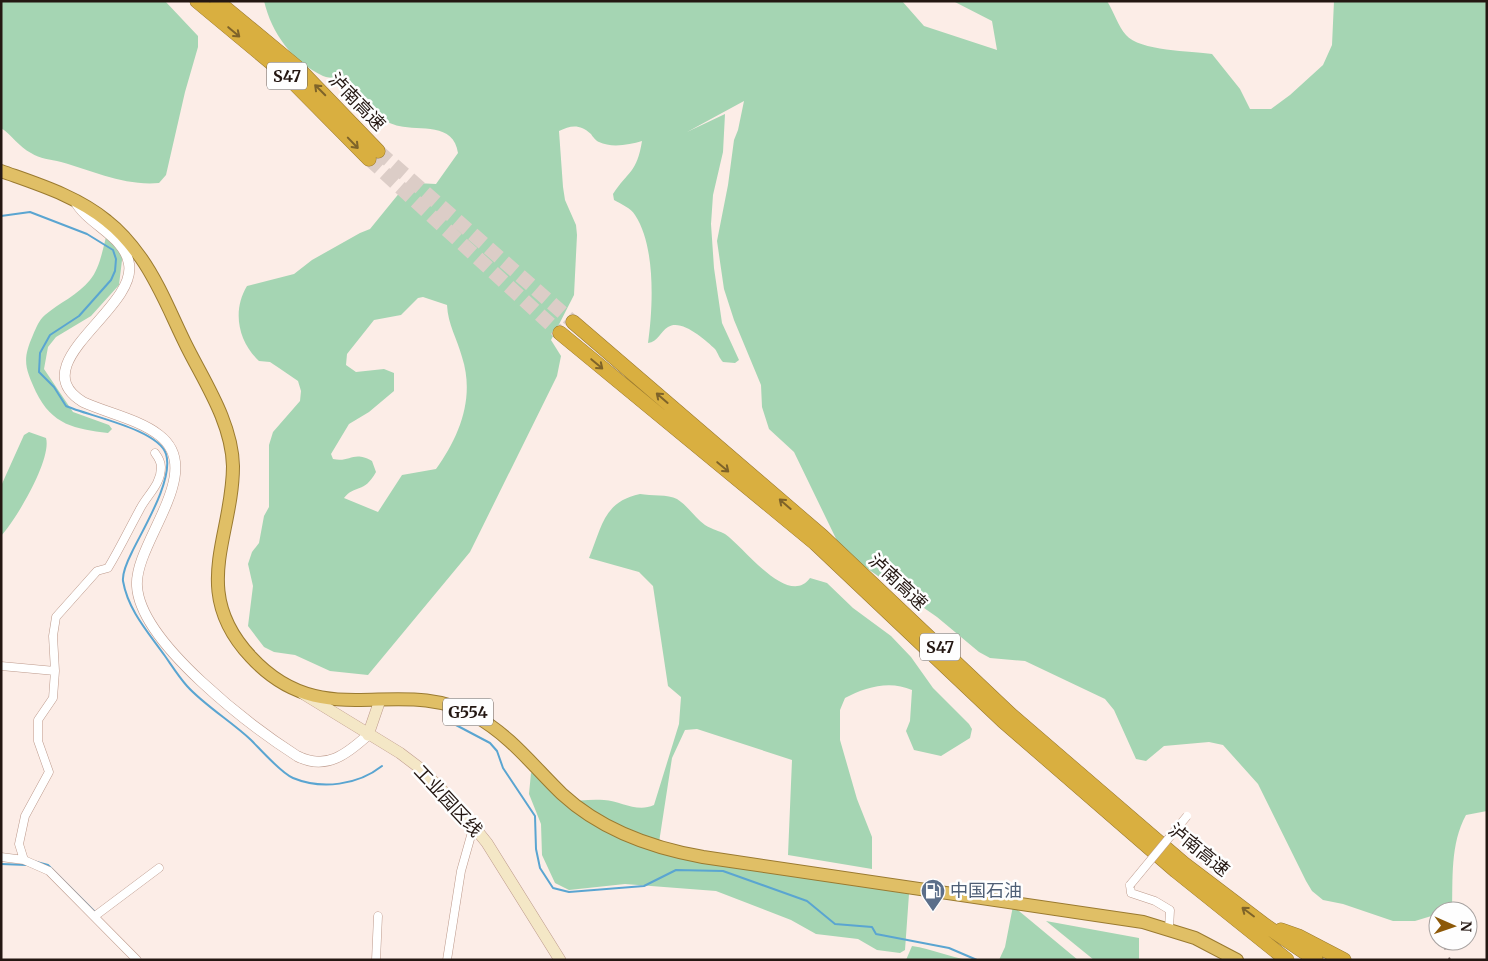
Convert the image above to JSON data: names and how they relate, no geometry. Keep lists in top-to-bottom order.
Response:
{
  "streets": {
    "highway": ["S47", "泸南高速", "G554"],
    "main road": ["工业园区线"]
  },
  "crossings": [
    ["G554", "工业园区线"]
  ],
  "places": {
    "fuel station": ["中国石油"]
  },
  "north": "right"
}
